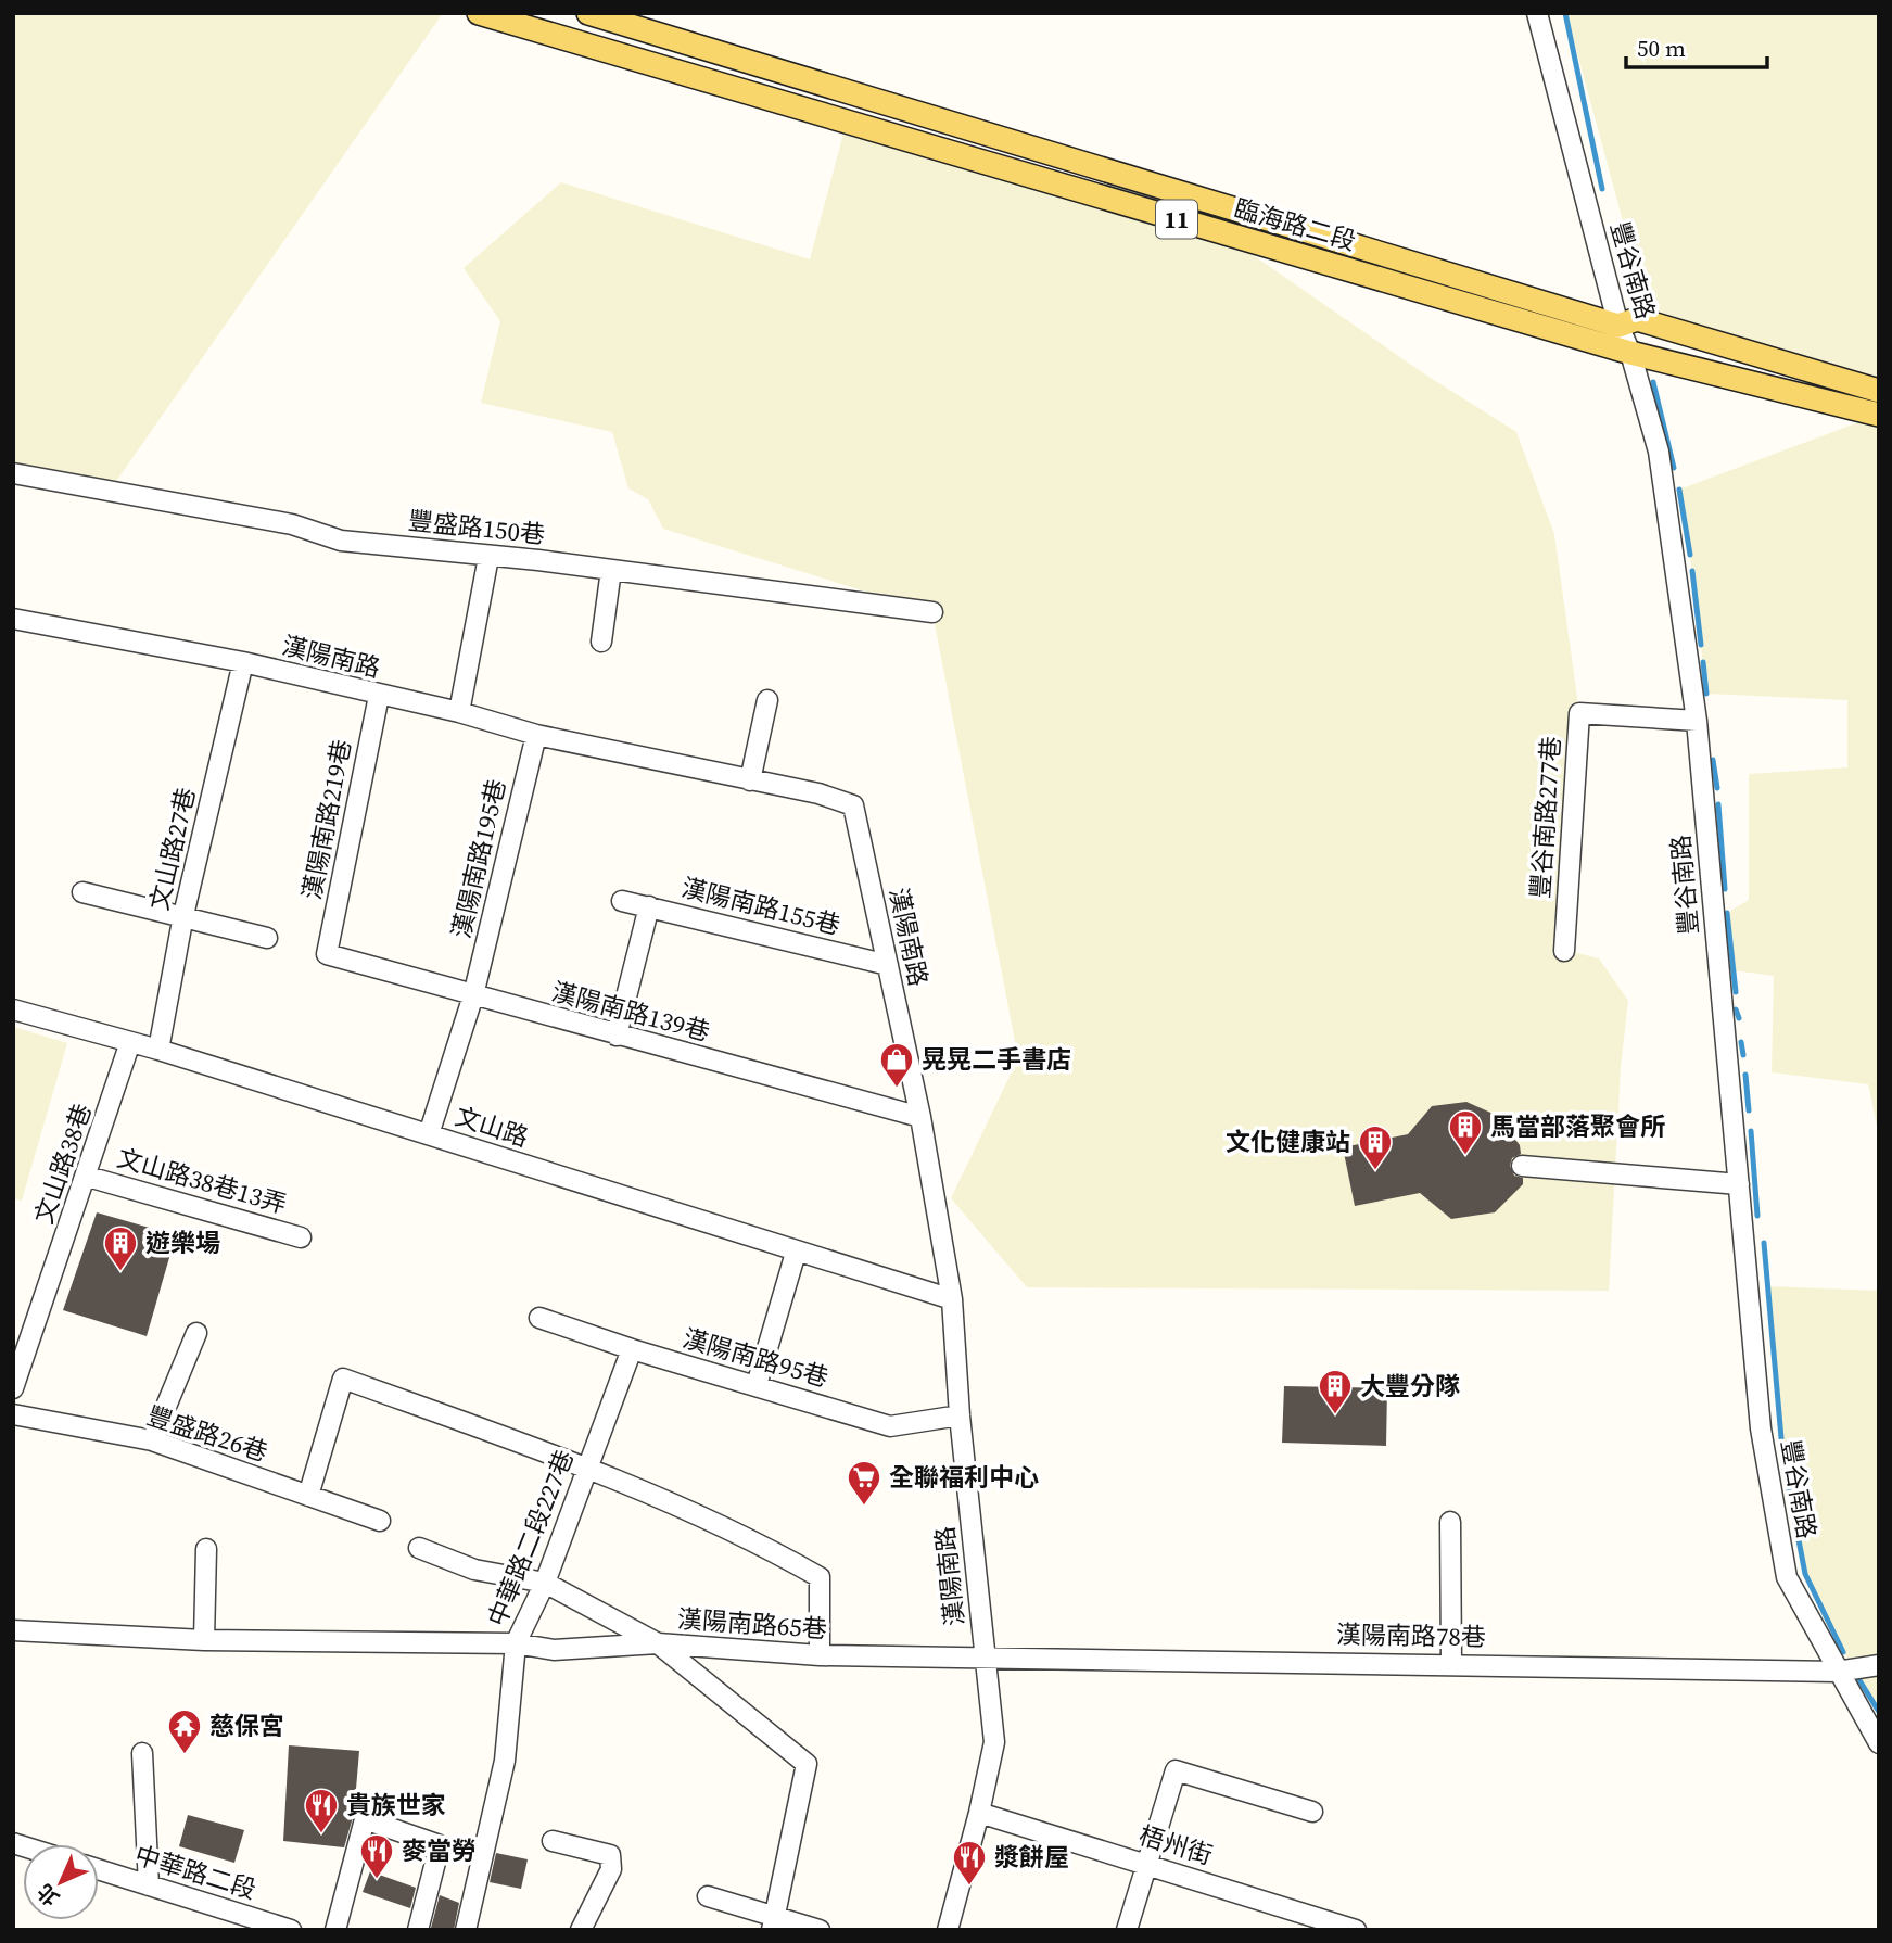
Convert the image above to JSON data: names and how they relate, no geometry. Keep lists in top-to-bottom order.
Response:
{
  "streets": {
    "main road": ["11", "臨海路二段"],
    "street": [
      "豐谷南路",
      "豐盛路150巷",
      "漢陽南路",
      "豐谷南路277巷",
      "漢陽南路219巷",
      "文山路27巷",
      "漢陽南路195巷",
      "漢陽南路155巷",
      "漢陽南路139巷",
      "文山路",
      "文山路38巷",
      "文山路38巷13弄",
      "漢陽南路95巷",
      "豐盛路26巷",
      "中華路二段227巷",
      "漢陽南路65巷",
      "漢陽南路78巷",
      "梧州街",
      "中華路二段"
    ]
  },
  "crossings": [
    ["臨海路二段", "豐谷南路"],
    ["豐谷南路", "豐谷南路277巷"],
    ["豐谷南路", "漢陽南路78巷"],
    ["漢陽南路", "漢陽南路219巷"],
    ["漢陽南路", "文山路27巷"],
    ["漢陽南路", "漢陽南路195巷"],
    ["漢陽南路", "漢陽南路155巷"],
    ["漢陽南路", "漢陽南路139巷"],
    ["漢陽南路", "文山路"],
    ["漢陽南路", "漢陽南路95巷"],
    ["漢陽南路", "漢陽南路65巷"],
    ["漢陽南路", "漢陽南路78巷"],
    ["漢陽南路", "梧州街"],
    ["漢陽南路219巷", "漢陽南路139巷"],
    ["文山路27巷", "文山路"],
    ["漢陽南路195巷", "漢陽南路139巷"],
    ["漢陽南路195巷", "文山路"],
    ["文山路", "文山路38巷"],
    ["文山路38巷", "文山路38巷13弄"],
    ["漢陽南路95巷", "中華路二段227巷"],
    ["中華路二段227巷", "漢陽南路65巷"],
    ["漢陽南路65巷", "漢陽南路78巷"]
  ],
  "places": {
    "shop": ["晃晃二手書店"],
    "building": [
      "馬當部落聚會所",
      "文化健康站",
      "遊樂場",
      "大豐分隊"
    ],
    "supermarket": ["全聯福利中心"],
    "temple": ["慈保宮"],
    "restaurant": ["貴族世家", "麥當勞", "漿餅屋"]
  },
  "scale_bar": "50 m",
  "north": "bottom left"
}
